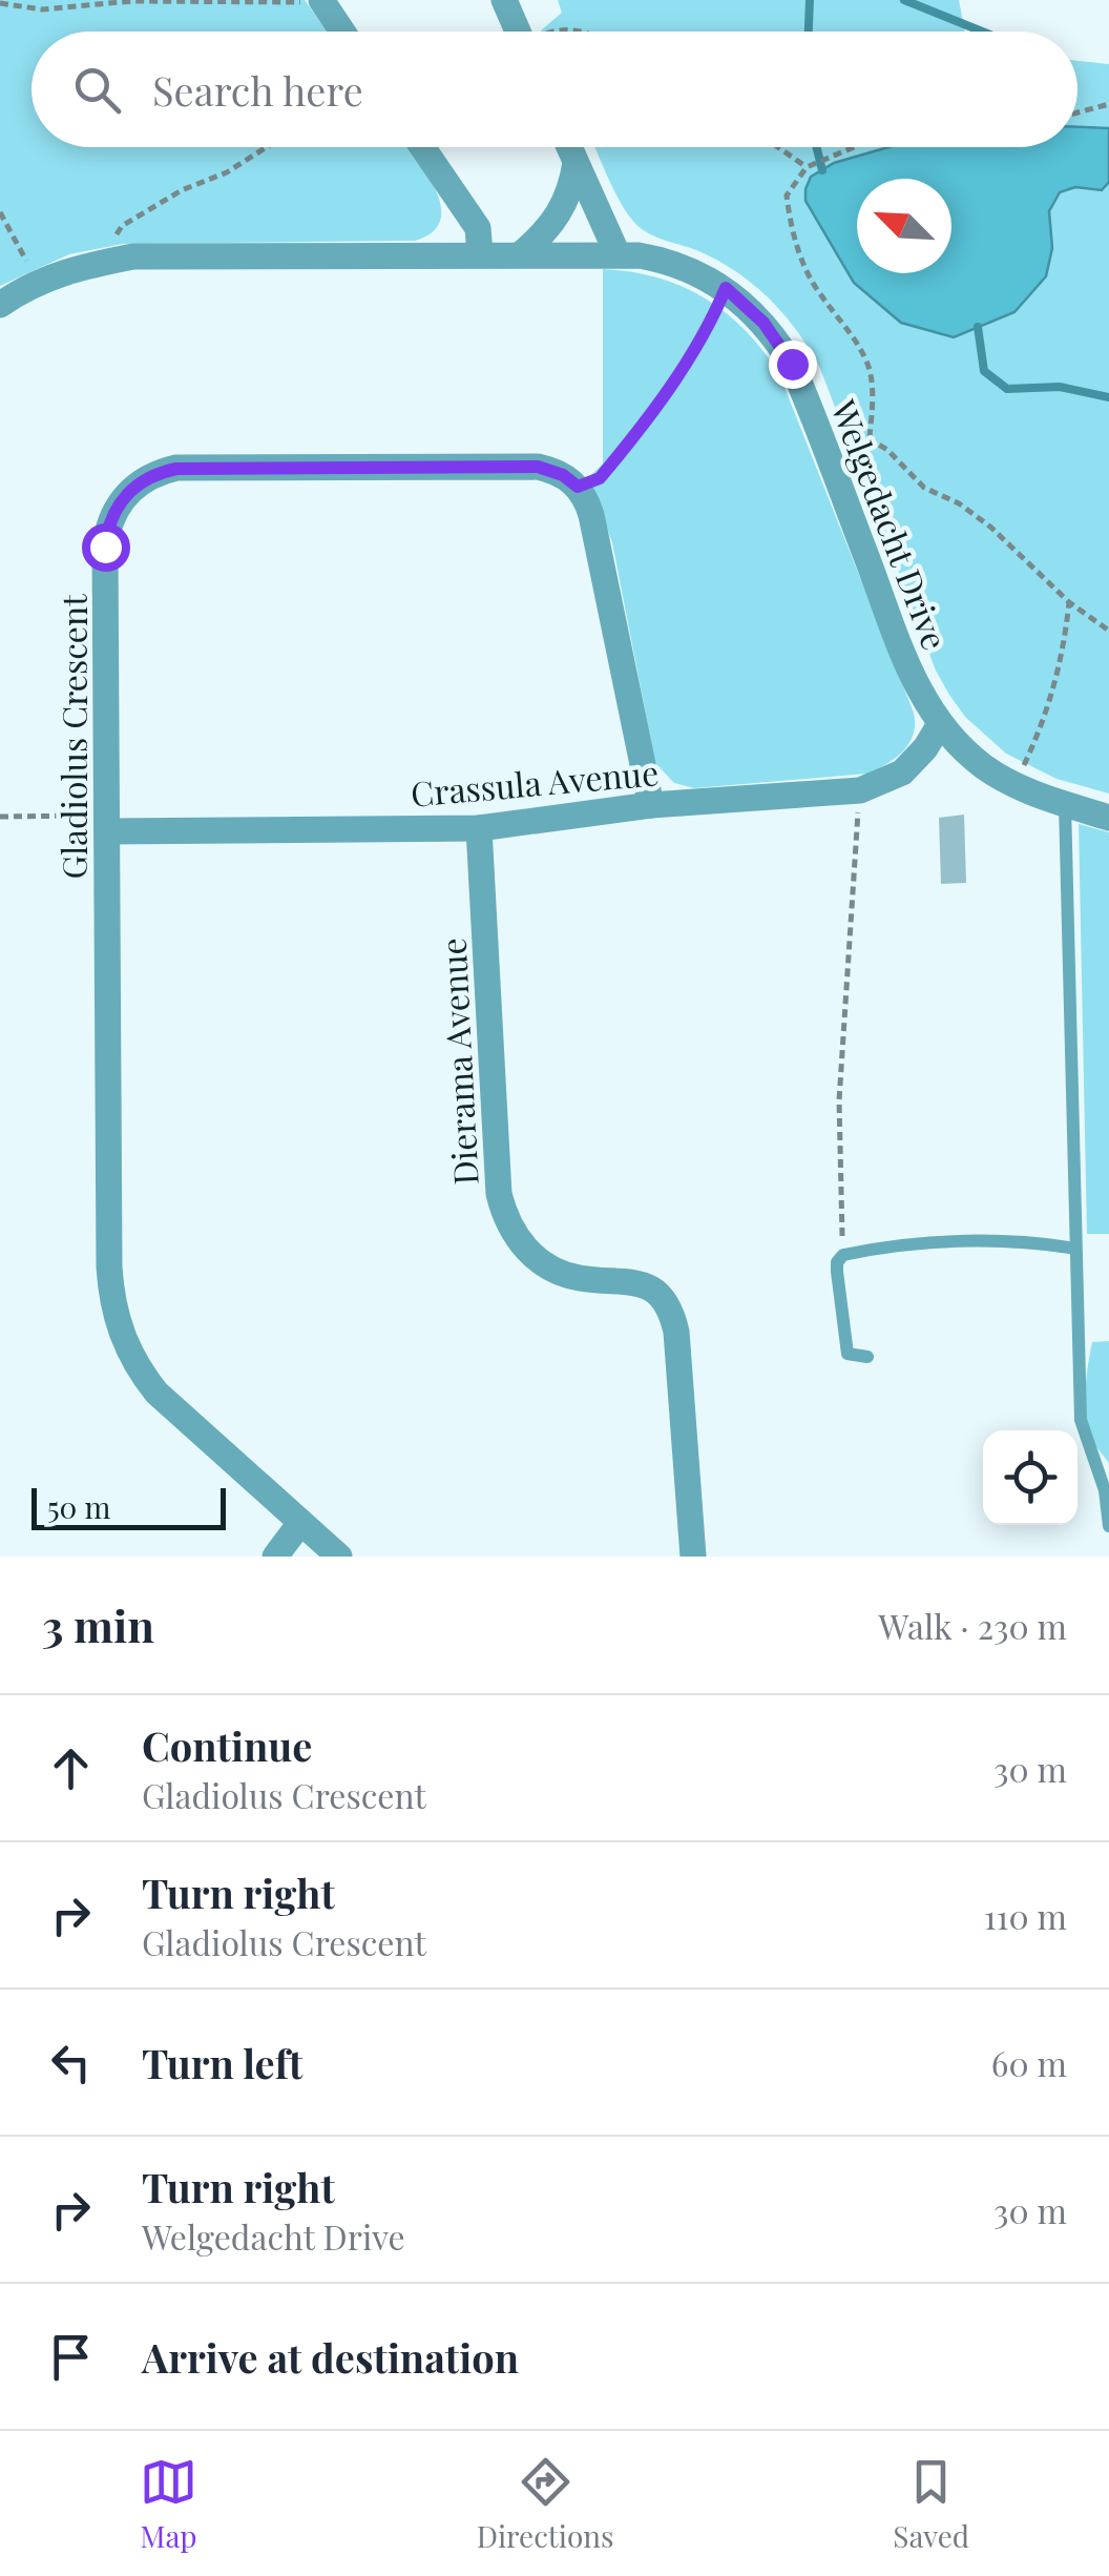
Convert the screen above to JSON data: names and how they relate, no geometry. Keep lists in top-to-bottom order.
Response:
{
  "streets": {
    "street": [
      "Welgedacht Drive",
      "Gladiolus Crescent",
      "Crassula Avenue",
      "Dierama Avenue"
    ]
  },
  "crossings": [
    ["Welgedacht Drive", "Crassula Avenue"],
    ["Gladiolus Crescent", "Crassula Avenue"],
    ["Crassula Avenue", "Dierama Avenue"]
  ],
  "scale_bar": "50 m",
  "north": "top left",
  "page": {
    "search": "Search here",
    "scale": "50 m",
    "heading": ["3 min", "Walk · 230 m"],
    "list": [
      ["Continue", "Gladiolus Crescent", "30 m"],
      ["Turn right", "Gladiolus Crescent", "110 m"],
      ["Turn left", "60 m"],
      ["Turn right", "Welgedacht Drive", "30 m"],
      "Arrive at destination"
    ],
    "nav": ["Map", "Directions", "Saved"]
  }
}
